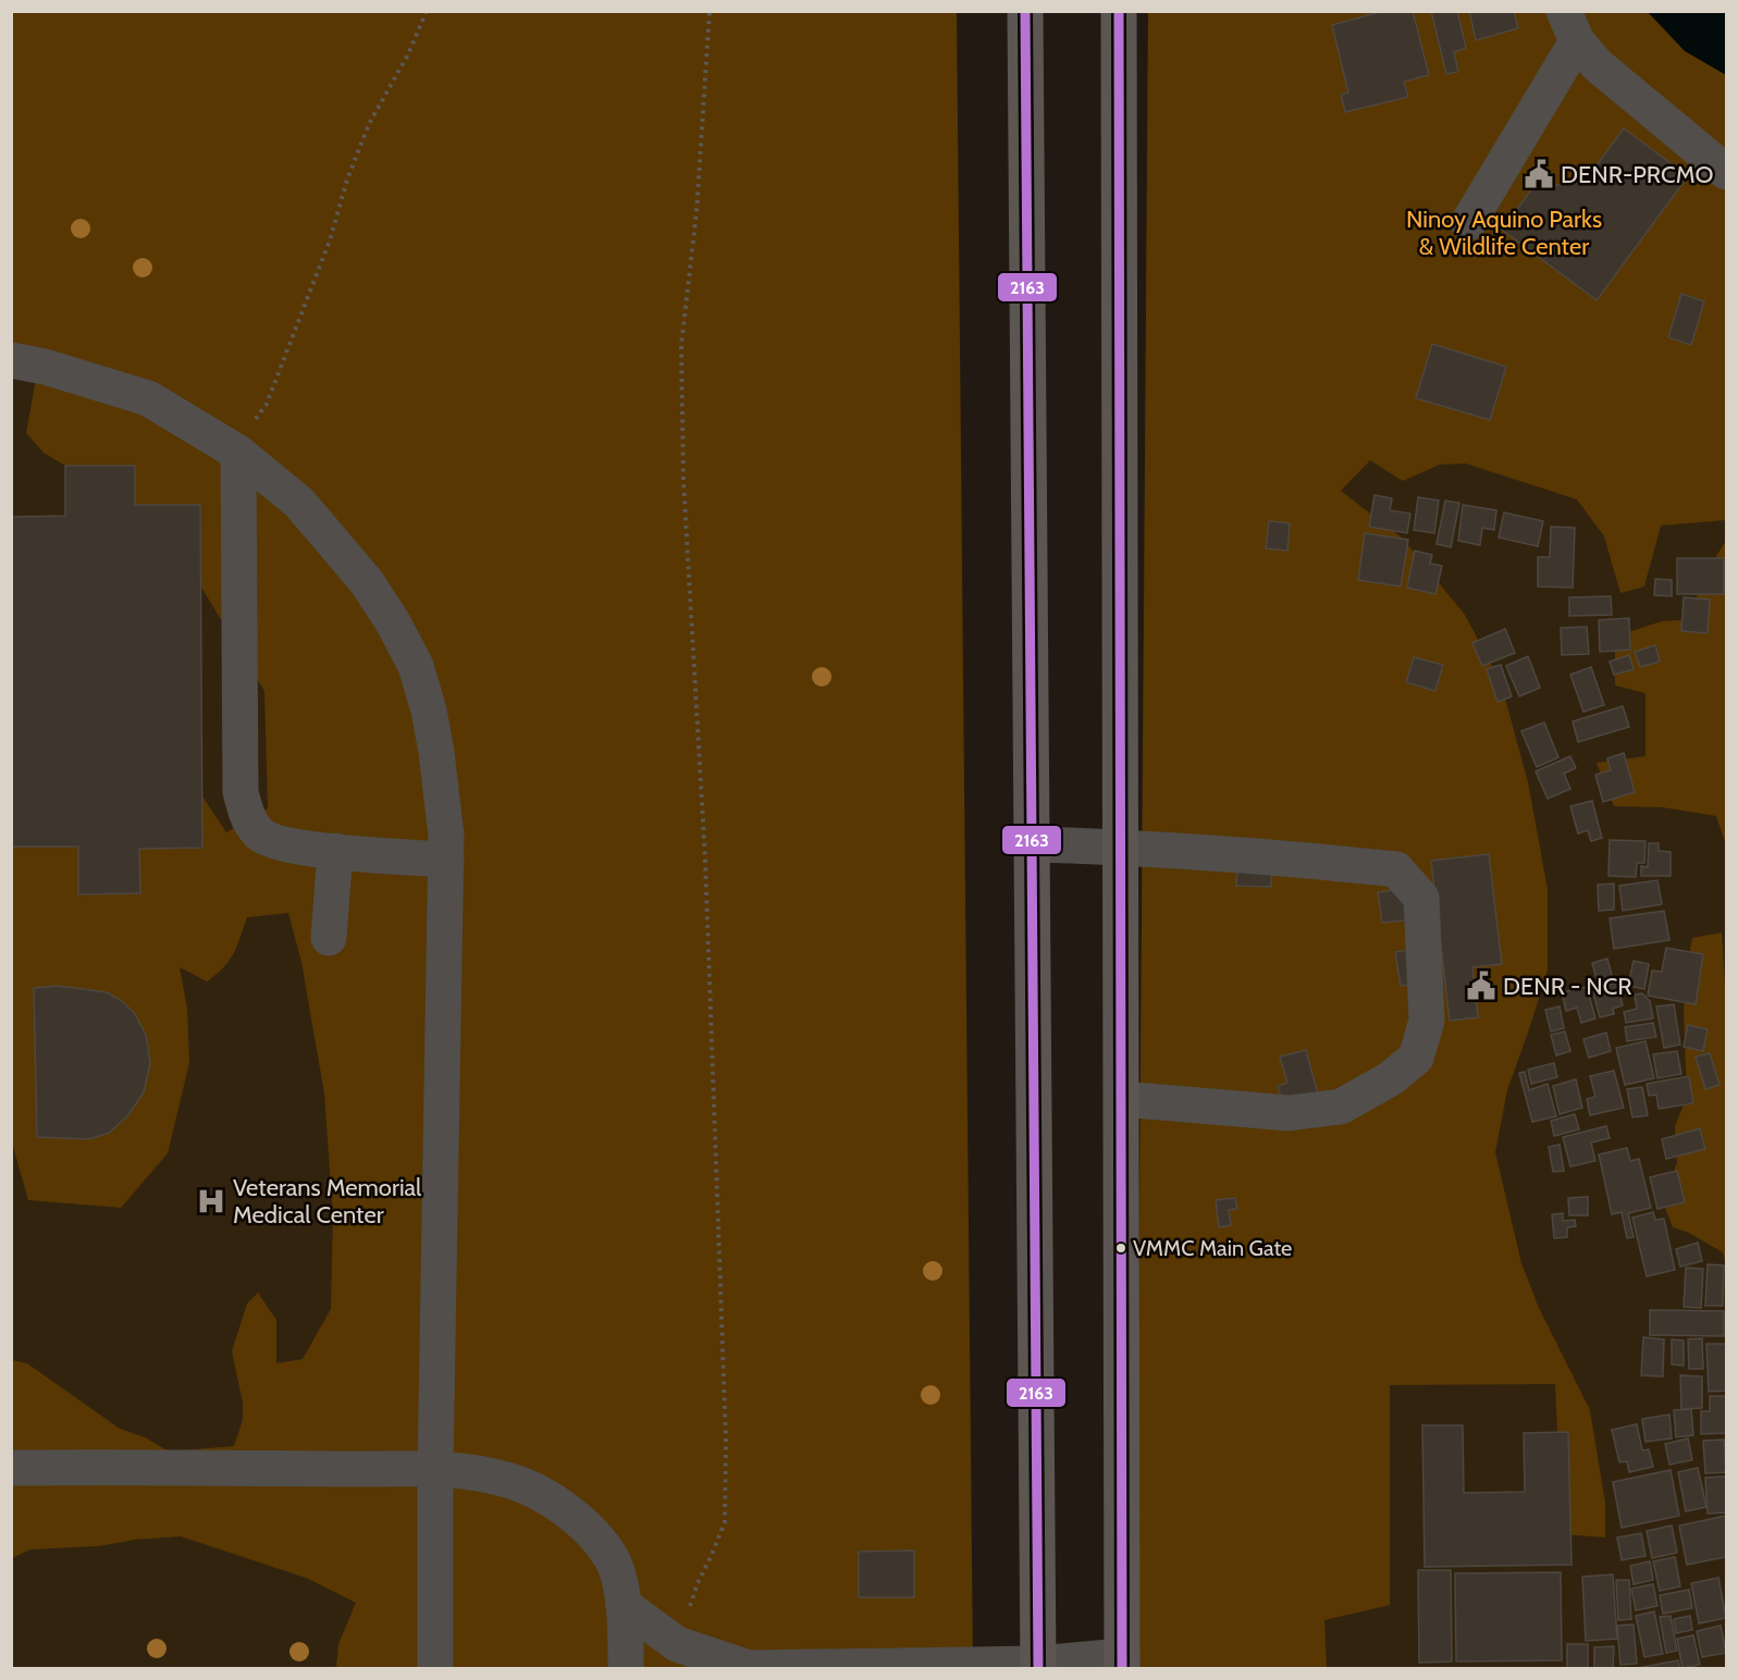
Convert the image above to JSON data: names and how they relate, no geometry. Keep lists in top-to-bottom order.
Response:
{
  "parks": ["Ninoy Aquino Parks & Wildlife Center"],
  "places": {
    "public building": ["DENR-PRCMO", "DENR - NCR"],
    "hospital": ["Veterans Memorial Medical Center"],
    "other": ["VMMC Main Gate"]
  },
  "lines": ["transit line 2163"]
}
